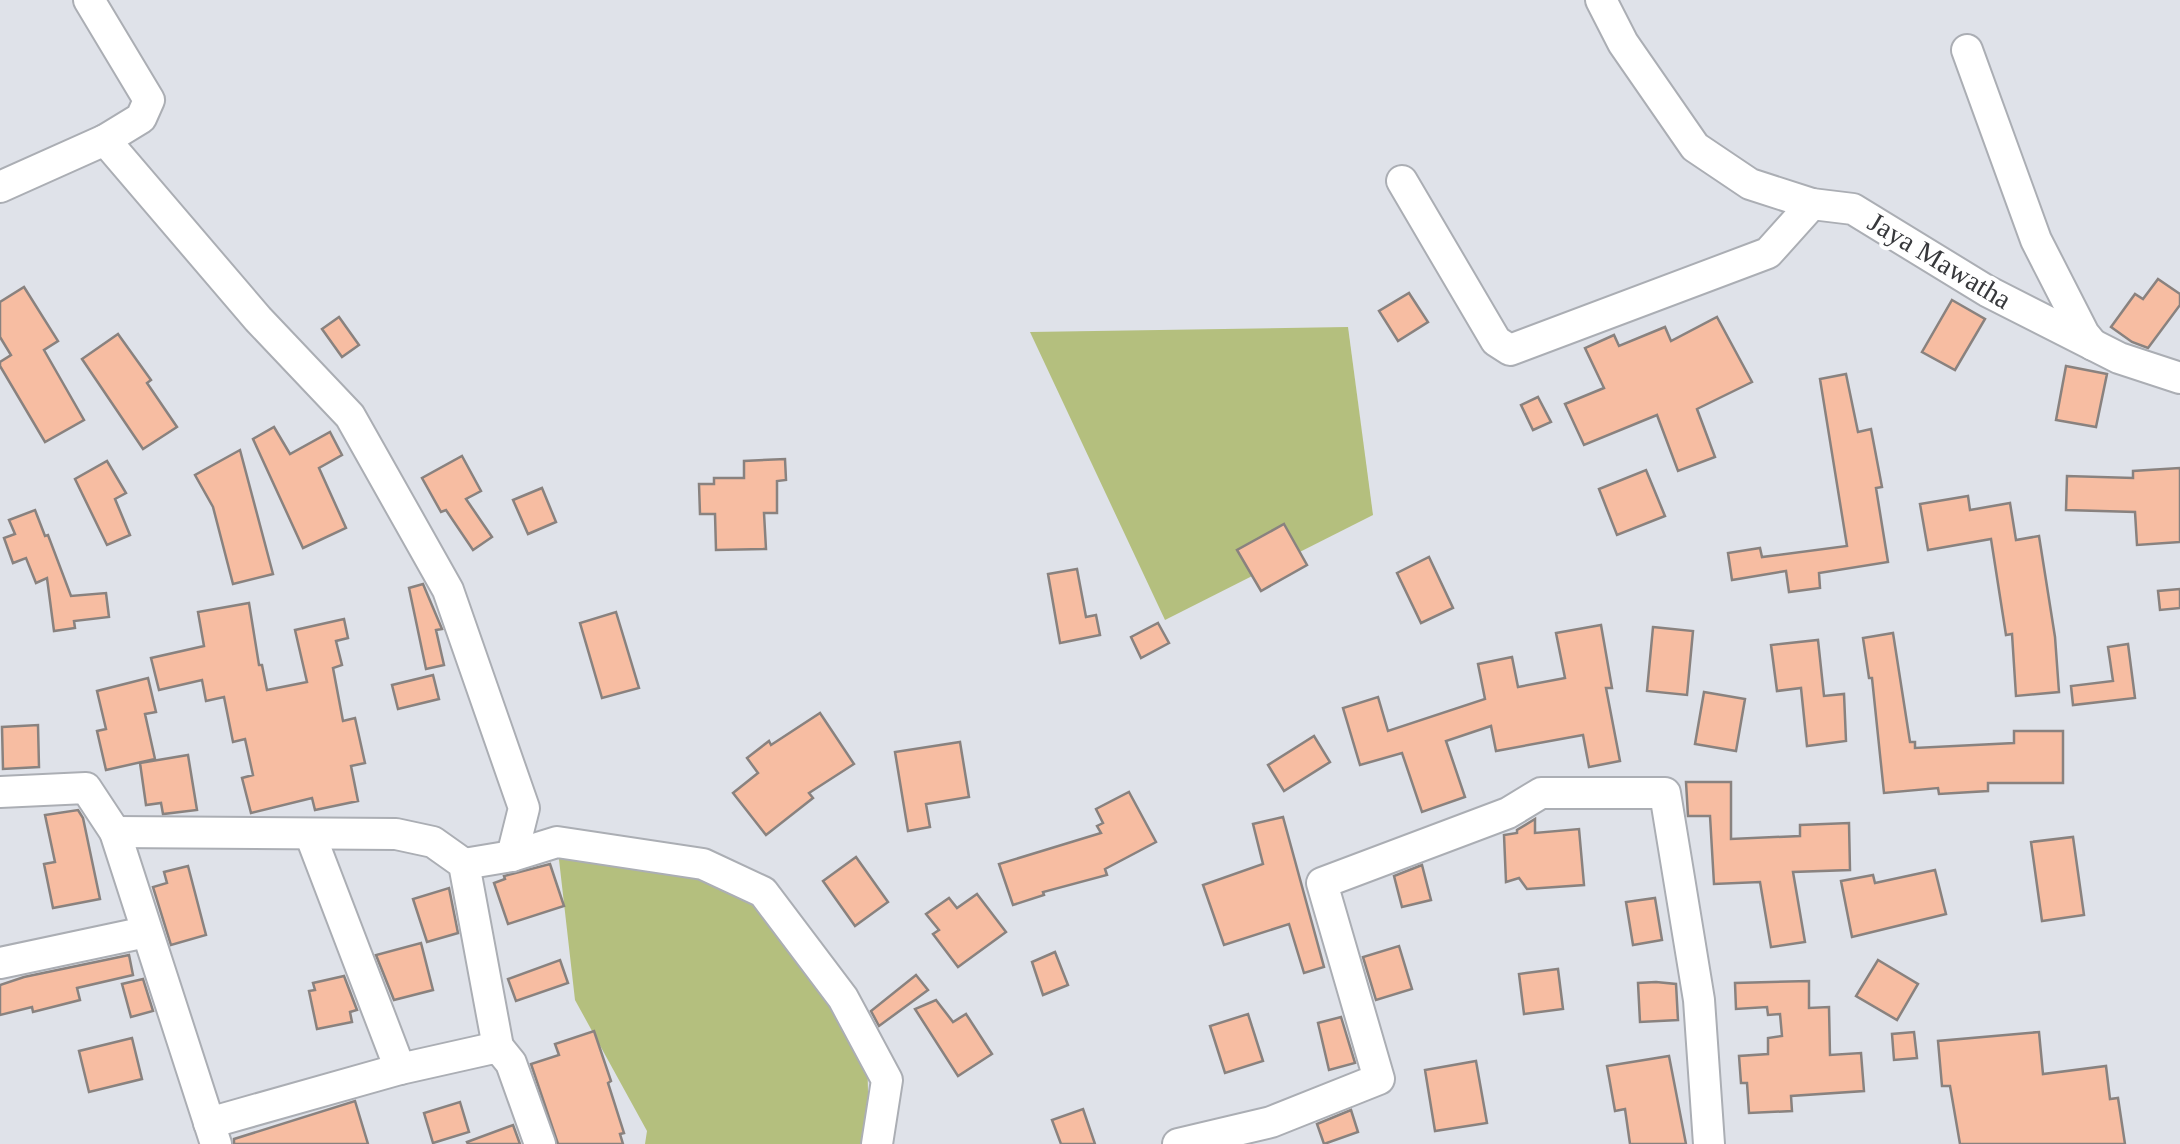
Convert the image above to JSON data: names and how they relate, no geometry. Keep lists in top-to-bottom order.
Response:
{
  "streets": {
    "street": ["Jaya Mawatha"]
  }
}
